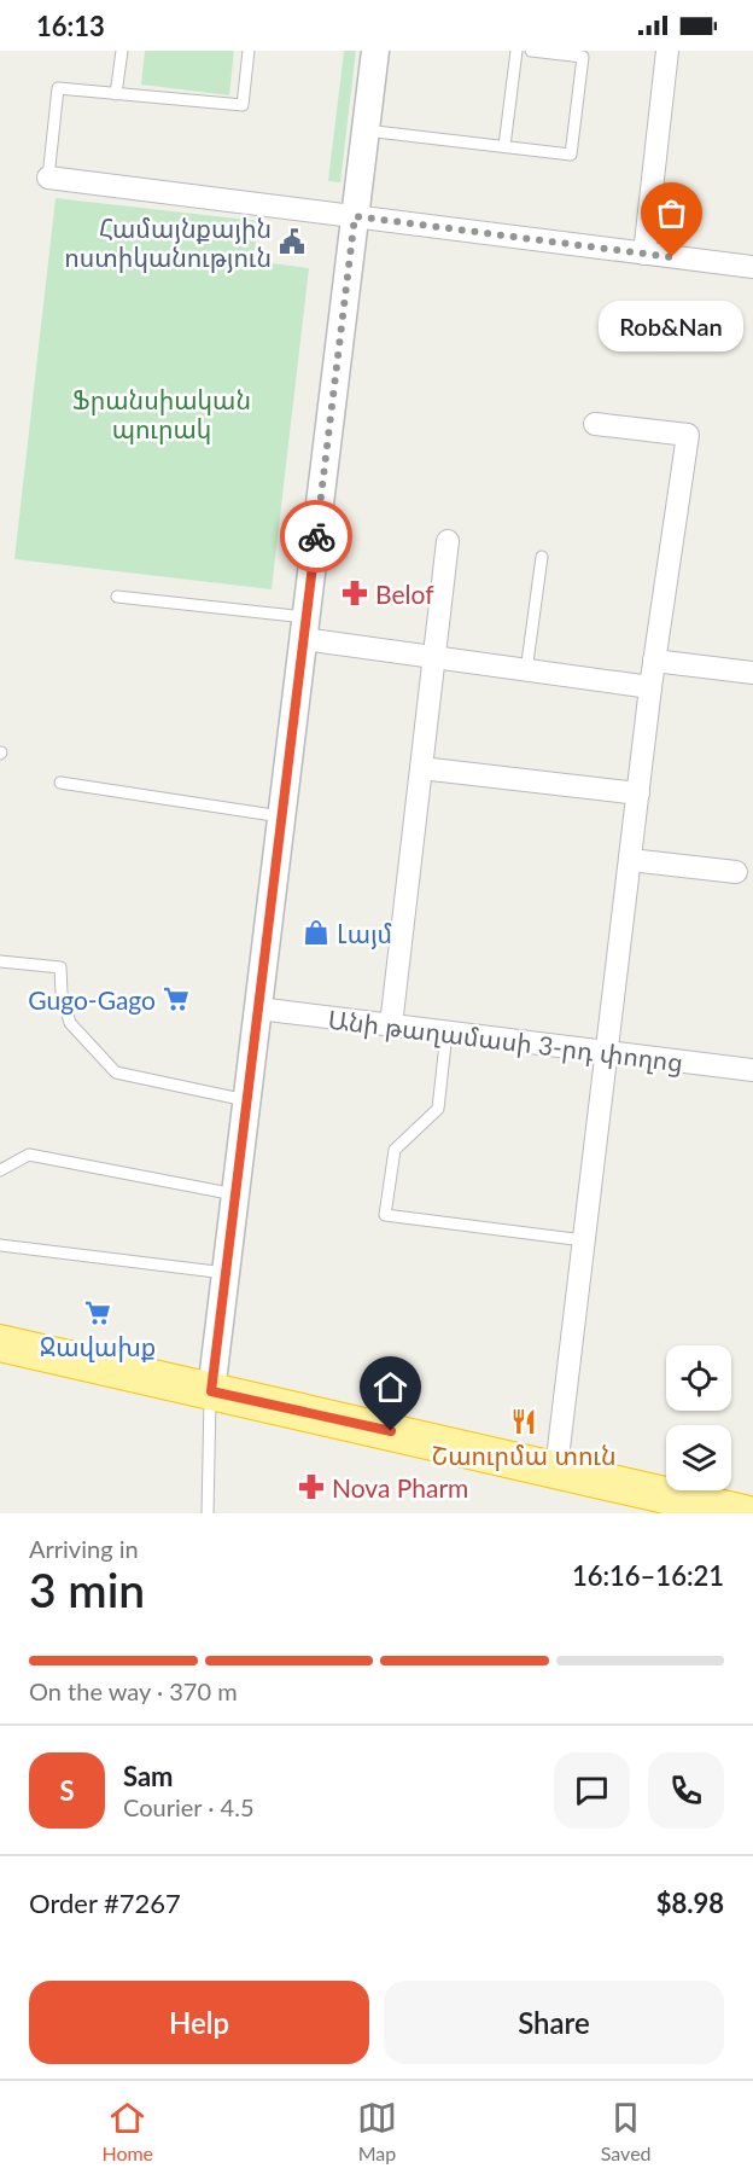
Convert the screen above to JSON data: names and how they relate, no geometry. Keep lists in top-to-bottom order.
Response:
{
  "streets": {
    "street": ["Անի թաղամասի 3-րդ փողոց"]
  },
  "parks": ["Ֆրանսիական պուրակ"],
  "places": {
    "public building": ["Համայնքային ոստիկանություն"],
    "other": ["Rob&Nan"],
    "pharmacy": ["Belof", "Nova Pharm"],
    "shop": ["Լայմ"],
    "supermarket": ["Gugo-Gago", "Ջավախք"],
    "restaurant": ["Շաուրմա տուն"]
  },
  "page": {
    "status": "16:13",
    "bubble": "Rob&Nan",
    "heading": ["3 min", "Arriving in", "16:16–16:21"],
    "panel": [
      "Sam",
      "Courier · 4.5",
      "Order #7267",
      "$8.98"
    ],
    "bar": "On the way · 370 m",
    "round": "S",
    "buttons": ["Help", "Share"],
    "tabs": ["Home", "Map", "Saved"]
  }
}
